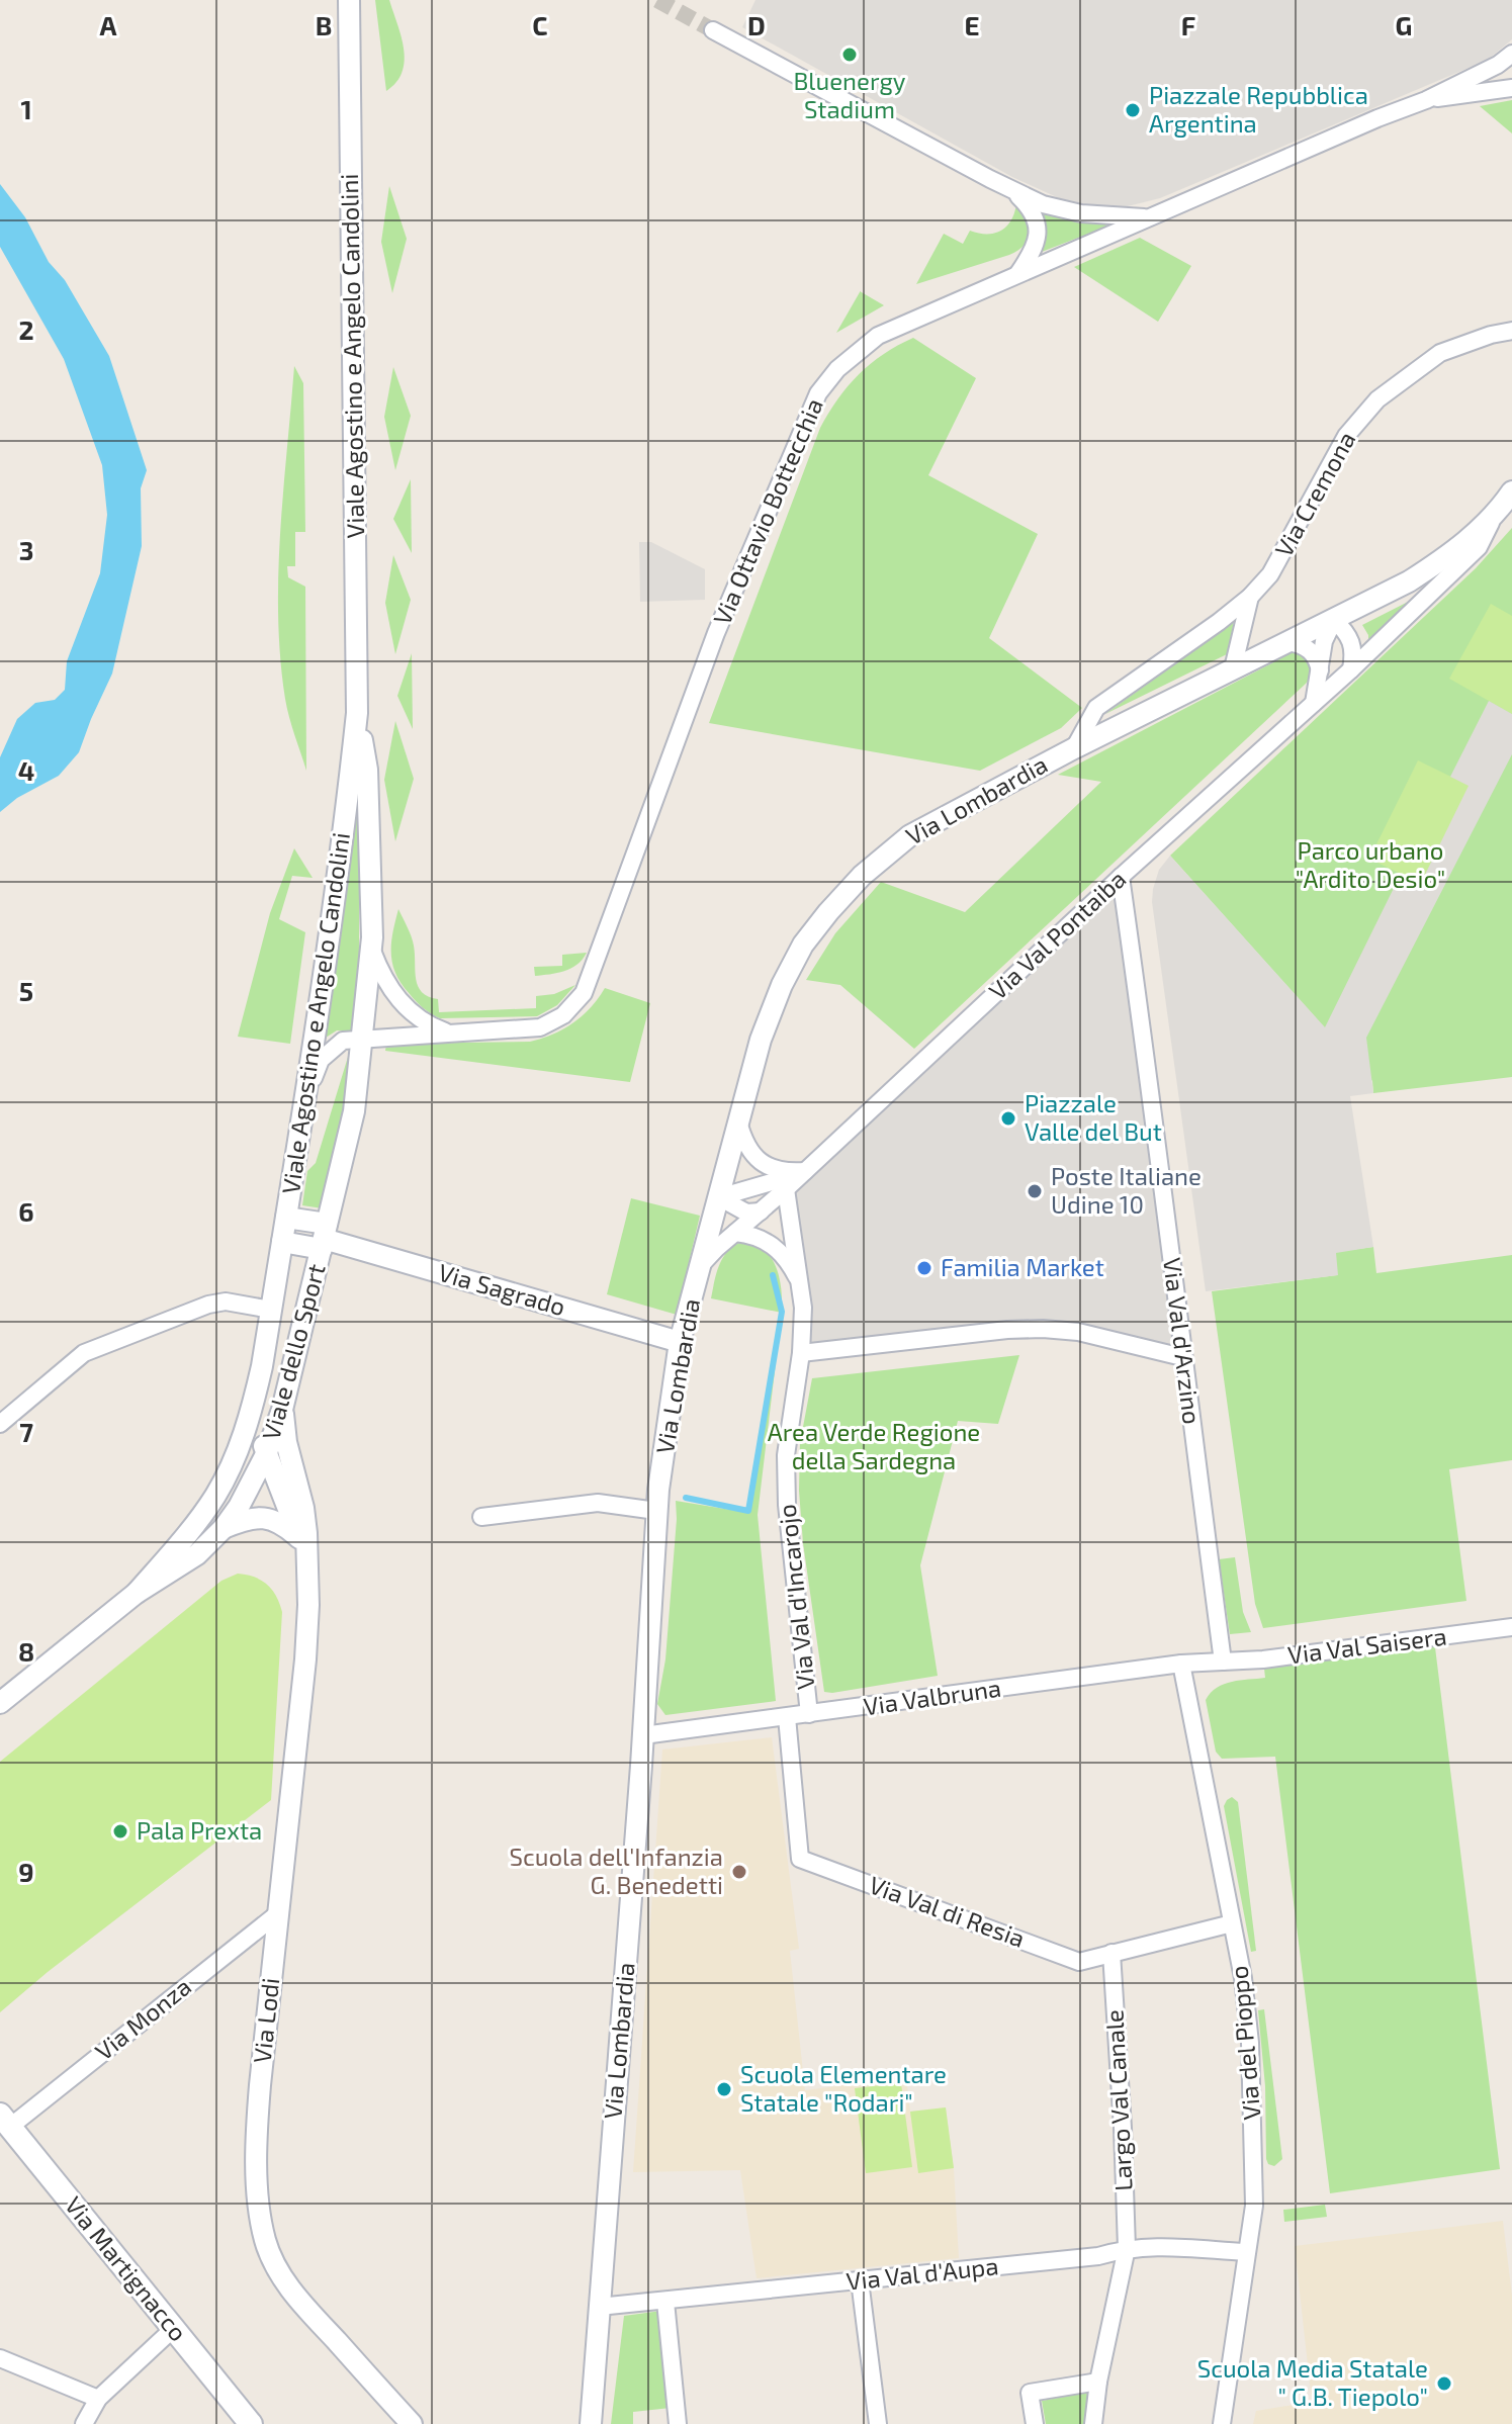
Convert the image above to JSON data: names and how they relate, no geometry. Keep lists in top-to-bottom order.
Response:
{
  "streets": {
    "main road": ["Via Martignacco"],
    "street": [
      "Viale Agostino e Angelo Candolini",
      "Via Cremona",
      "Via Ottavio Bottecchia",
      "Via Lombardia",
      "Via Val Pontaiba",
      "Via Sagrado",
      "Via Val d'Arzino",
      "Viale dello Sport",
      "Via Val d'Incarojo",
      "Via Val Saisera",
      "Via Valbruna",
      "Via Val di Resia",
      "Via Monza",
      "Via Lodi",
      "Via del Pioppo",
      "Largo Val Canale",
      "Via Val d'Aupa"
    ]
  },
  "crossings": [
    ["Viale Agostino e Angelo Candolini", "Via Ottavio Bottecchia"],
    ["Viale Agostino e Angelo Candolini", "Via Sagrado"],
    ["Viale Agostino e Angelo Candolini", "Viale dello Sport"],
    ["Via Cremona", "Via Lombardia"],
    ["Via Lombardia", "Via Val Pontaiba"],
    ["Via Lombardia", "Via Sagrado"],
    ["Via Lombardia", "Via Valbruna"],
    ["Via Lombardia", "Via Val d'Aupa"],
    ["Via Val Pontaiba", "Via Val d'Arzino"],
    ["Via Val Pontaiba", "Via Val d'Incarojo"],
    ["Via Sagrado", "Viale dello Sport"],
    ["Via Val d'Arzino", "Via Val Saisera"],
    ["Via Val d'Arzino", "Via Valbruna"],
    ["Viale dello Sport", "Via Lodi"],
    ["Via Val d'Incarojo", "Via Valbruna"],
    ["Via Val Saisera", "Via Valbruna"],
    ["Via Valbruna", "Via Val di Resia"],
    ["Via Valbruna", "Via del Pioppo"],
    ["Via Val di Resia", "Via del Pioppo"],
    ["Via Val di Resia", "Largo Val Canale"],
    ["Via Monza", "Via Lodi"],
    ["Via Monza", "Via Martignacco"],
    ["Via del Pioppo", "Via Val d'Aupa"],
    ["Largo Val Canale", "Via Val d'Aupa"]
  ],
  "parks": ["Parco urbano \"Ardito Desio\"", "Area Verde Regione della Sardegna"],
  "places": [
    "Bluenergy Stadium",
    "Piazzale Repubblica Argentina",
    "Piazzale Valle del But",
    "Poste Italiane Udine 10",
    "Familia Market",
    "Pala Prexta",
    "Scuola dell'Infanzia G. Benedetti",
    "Scuola Elementare Statale \"Rodari\"",
    "Scuola Media Statale \" G.B. Tiepolo\""
  ],
  "grid": {
    "columns": [
      "A",
      "B",
      "C",
      "D",
      "E",
      "F",
      "G"
    ],
    "rows": [
      "1",
      "2",
      "3",
      "4",
      "5",
      "6",
      "7",
      "8",
      "9"
    ]
  }
}
